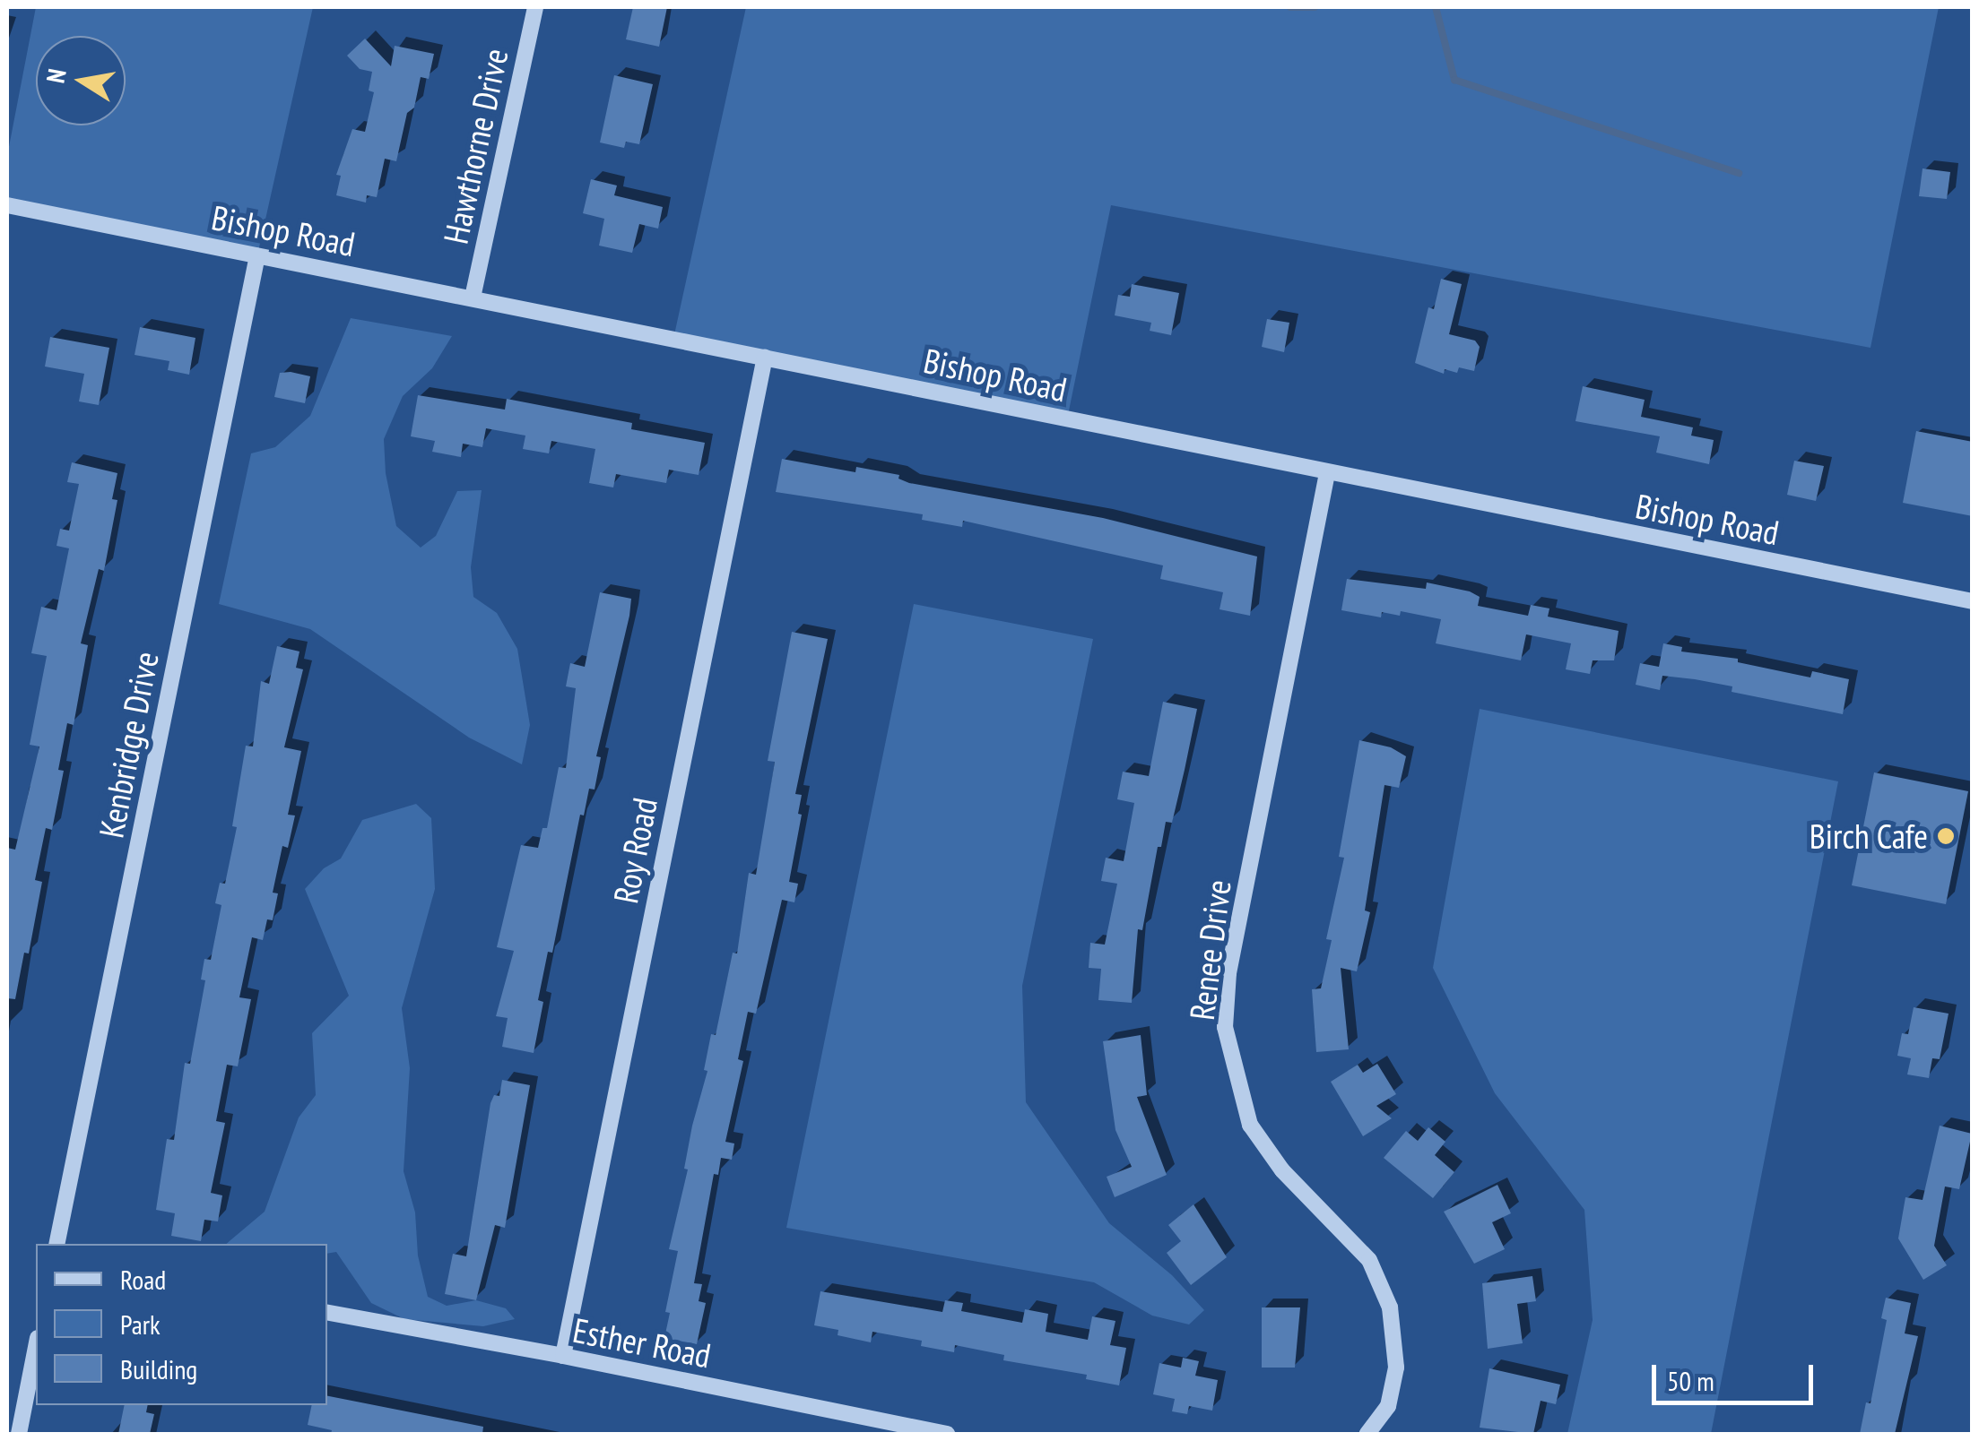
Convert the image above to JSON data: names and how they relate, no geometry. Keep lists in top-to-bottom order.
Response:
{
  "streets": {
    "street": [
      "Hawthorne Drive",
      "Bishop Road",
      "Kenbridge Drive",
      "Roy Road",
      "Renee Drive",
      "Esther Road"
    ]
  },
  "crossings": [
    ["Hawthorne Drive", "Bishop Road"],
    ["Bishop Road", "Kenbridge Drive"],
    ["Bishop Road", "Roy Road"],
    ["Bishop Road", "Renee Drive"],
    ["Roy Road", "Esther Road"]
  ],
  "places": ["Birch Cafe"],
  "legend": ["Road", "Park", "Building"],
  "scale_bar": "50 m",
  "north": "left"
}
